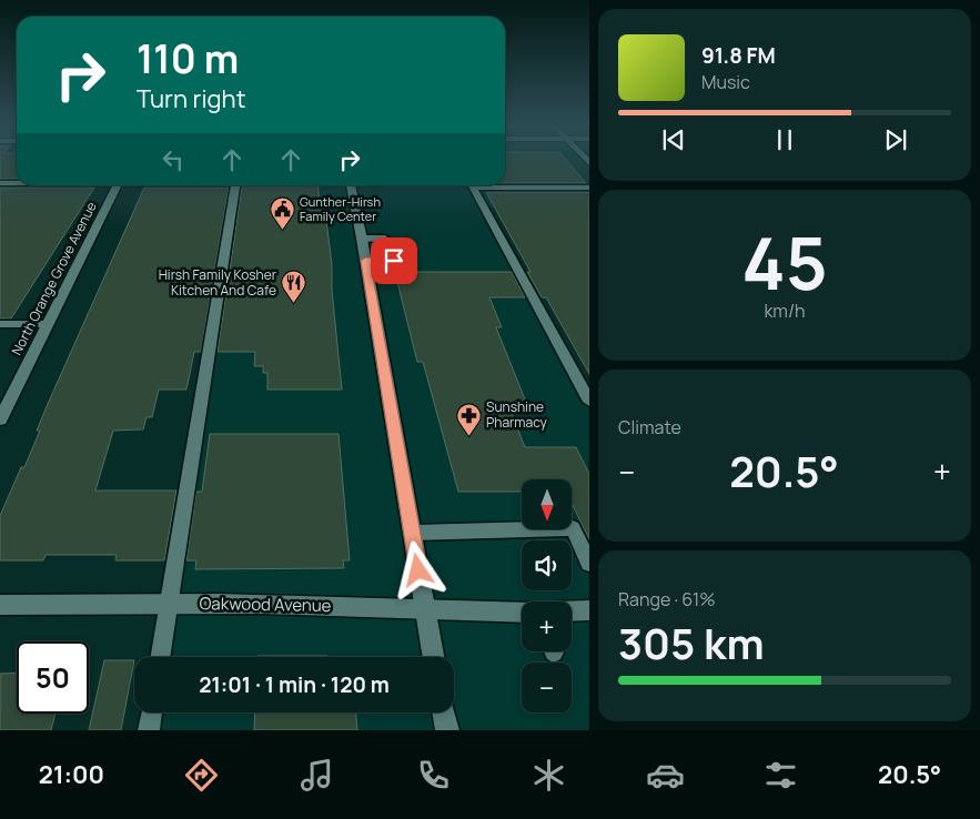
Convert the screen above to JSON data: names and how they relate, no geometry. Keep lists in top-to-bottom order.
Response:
{
  "streets": {
    "street": ["North Orange Grove Avenue", "Oakwood Avenue"]
  },
  "places": {
    "public building": ["Gunther-Hirsh Family Center"],
    "restaurant": ["Hirsh Family Kosher Kitchen And Cafe"],
    "pharmacy": ["Sunshine Pharmacy"]
  },
  "north": "bottom",
  "page": {
    "turn": ["110 m", "Turn right"],
    "song": ["91.8 FM", "Music"],
    "tile": [
      ["45", "km/h"],
      "Climate",
      ["Range · 61%", "305 km"]
    ],
    "heat": ["−", "20.5°", "+"],
    "map_buttons": ["+", "−"],
    "limit": "50",
    "trip": "21:01 · 1 min · 120 m",
    "tabs": ["21:00", "20.5°"]
  }
}
